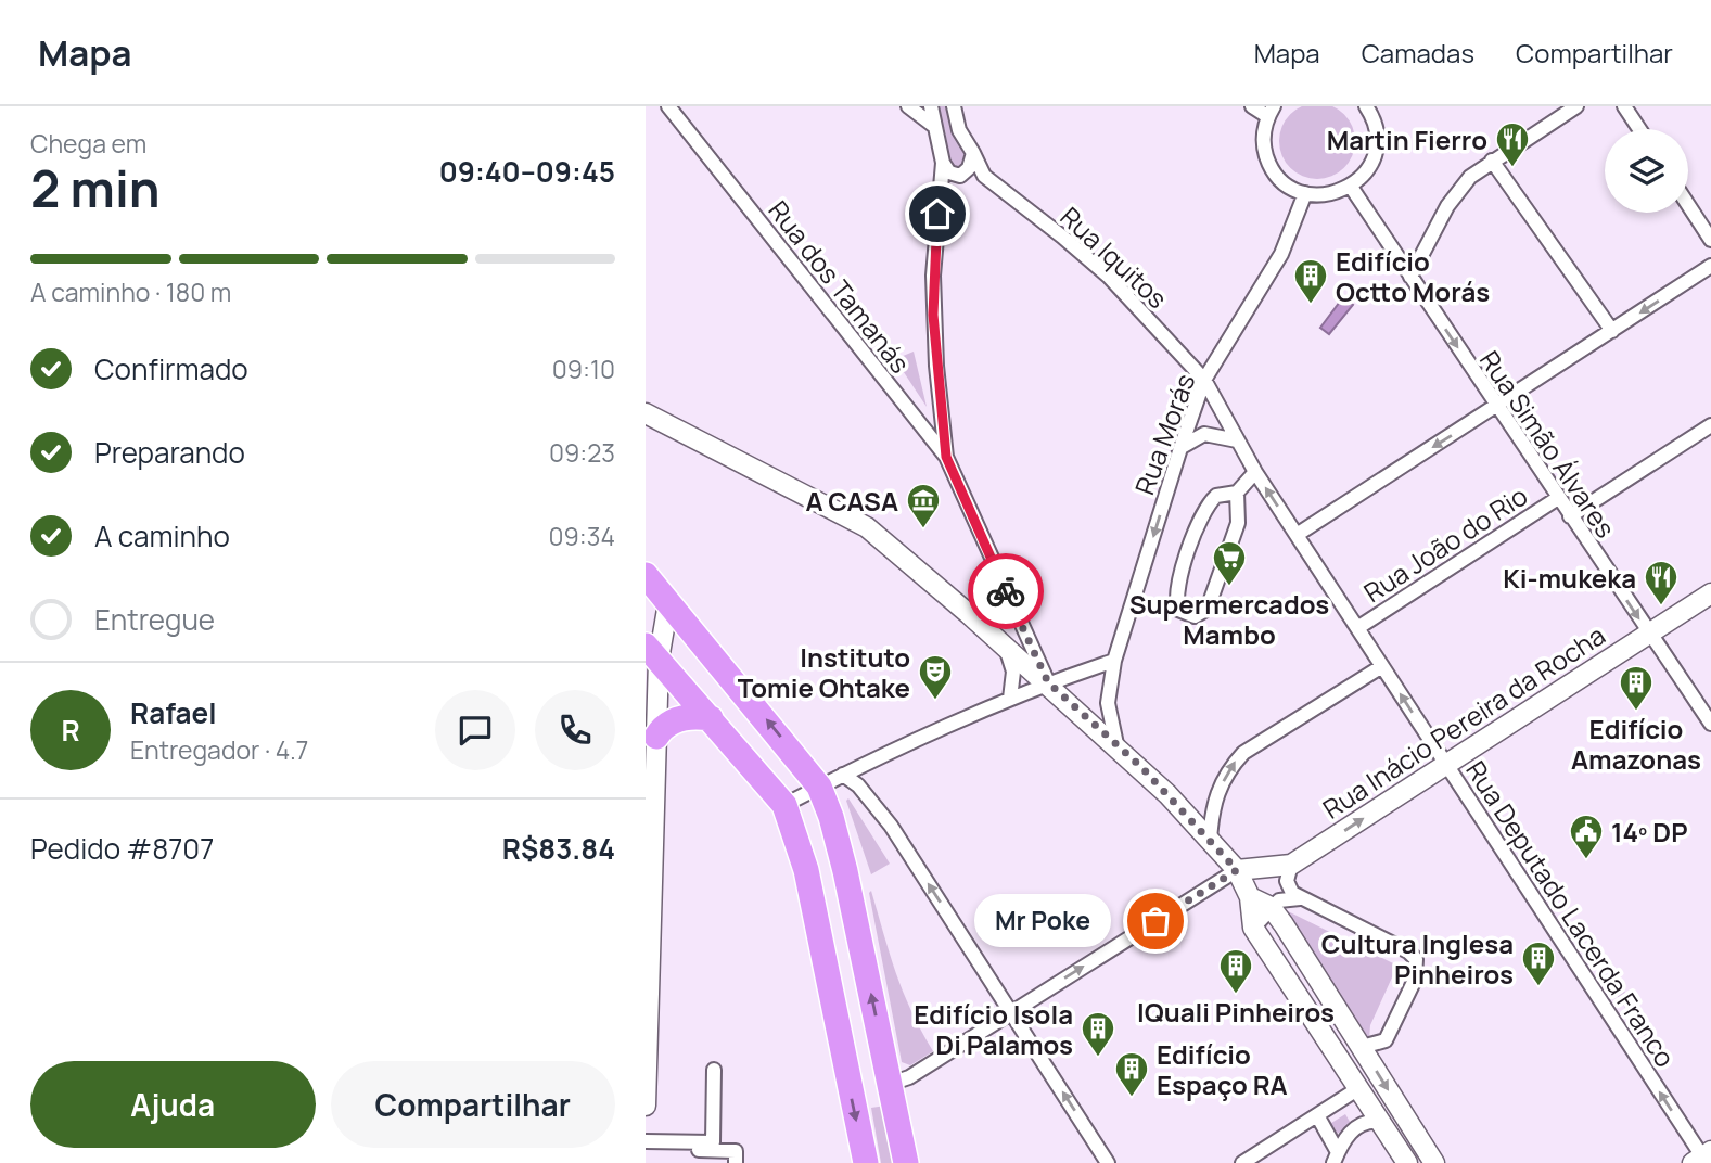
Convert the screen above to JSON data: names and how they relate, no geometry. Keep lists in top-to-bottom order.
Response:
{
  "streets": {
    "main road": ["Rua Inácio Pereira da Rocha"],
    "street": [
      "Rua Iquitos",
      "Rua dos Tamanás",
      "Rua Morás",
      "Rua Simão Álvares",
      "Rua João do Rio",
      "Rua Deputado Lacerda Franco"
    ]
  },
  "crossings": [
    ["Rua Iquitos", "Rua Morás"],
    ["Rua Iquitos", "Rua Deputado Lacerda Franco"],
    ["Rua Morás", "Rua Deputado Lacerda Franco"],
    ["Rua Simão Álvares", "Rua João do Rio"],
    ["Rua Simão Álvares", "Rua Inácio Pereira da Rocha"],
    ["Rua João do Rio", "Rua Deputado Lacerda Franco"],
    ["Rua Inácio Pereira da Rocha", "Rua Deputado Lacerda Franco"]
  ],
  "one_way": ["Rua Morás", "Rua Simão Álvares", "Rua Deputado Lacerda Franco"],
  "places": {
    "restaurant": ["Martin Fierro", "Ki-mukeka"],
    "building": [
      "Edifício Octto Morás",
      "Edifício Amazonas",
      "Cultura Inglesa Pinheiros",
      "IQuali Pinheiros",
      "Edifício Isola Di Palamos",
      "Edifício Espaço RA"
    ],
    "museum": ["A CASA"],
    "supermarket": ["Supermercados Mambo"],
    "theatre": ["Instituto Tomie Ohtake"],
    "public building": ["14º DP"],
    "other": ["Mr Poke"]
  },
  "page": {
    "header": "Mapa",
    "nav": ["Mapa", "Camadas", "Compartilhar"],
    "heading": ["2 min", "Chega em", "09:40–09:45"],
    "panel": [
      "Rafael",
      "Entregador · 4.7",
      "Pedido #8707",
      "R$83.84"
    ],
    "bar": "A caminho · 180 m",
    "list": [
      ["Confirmado", "09:10"],
      ["Preparando", "09:23"],
      ["A caminho", "09:34"],
      "Entregue"
    ],
    "round": "R",
    "bubble": "Mr Poke",
    "buttons": ["Ajuda", "Compartilhar"]
  }
}
